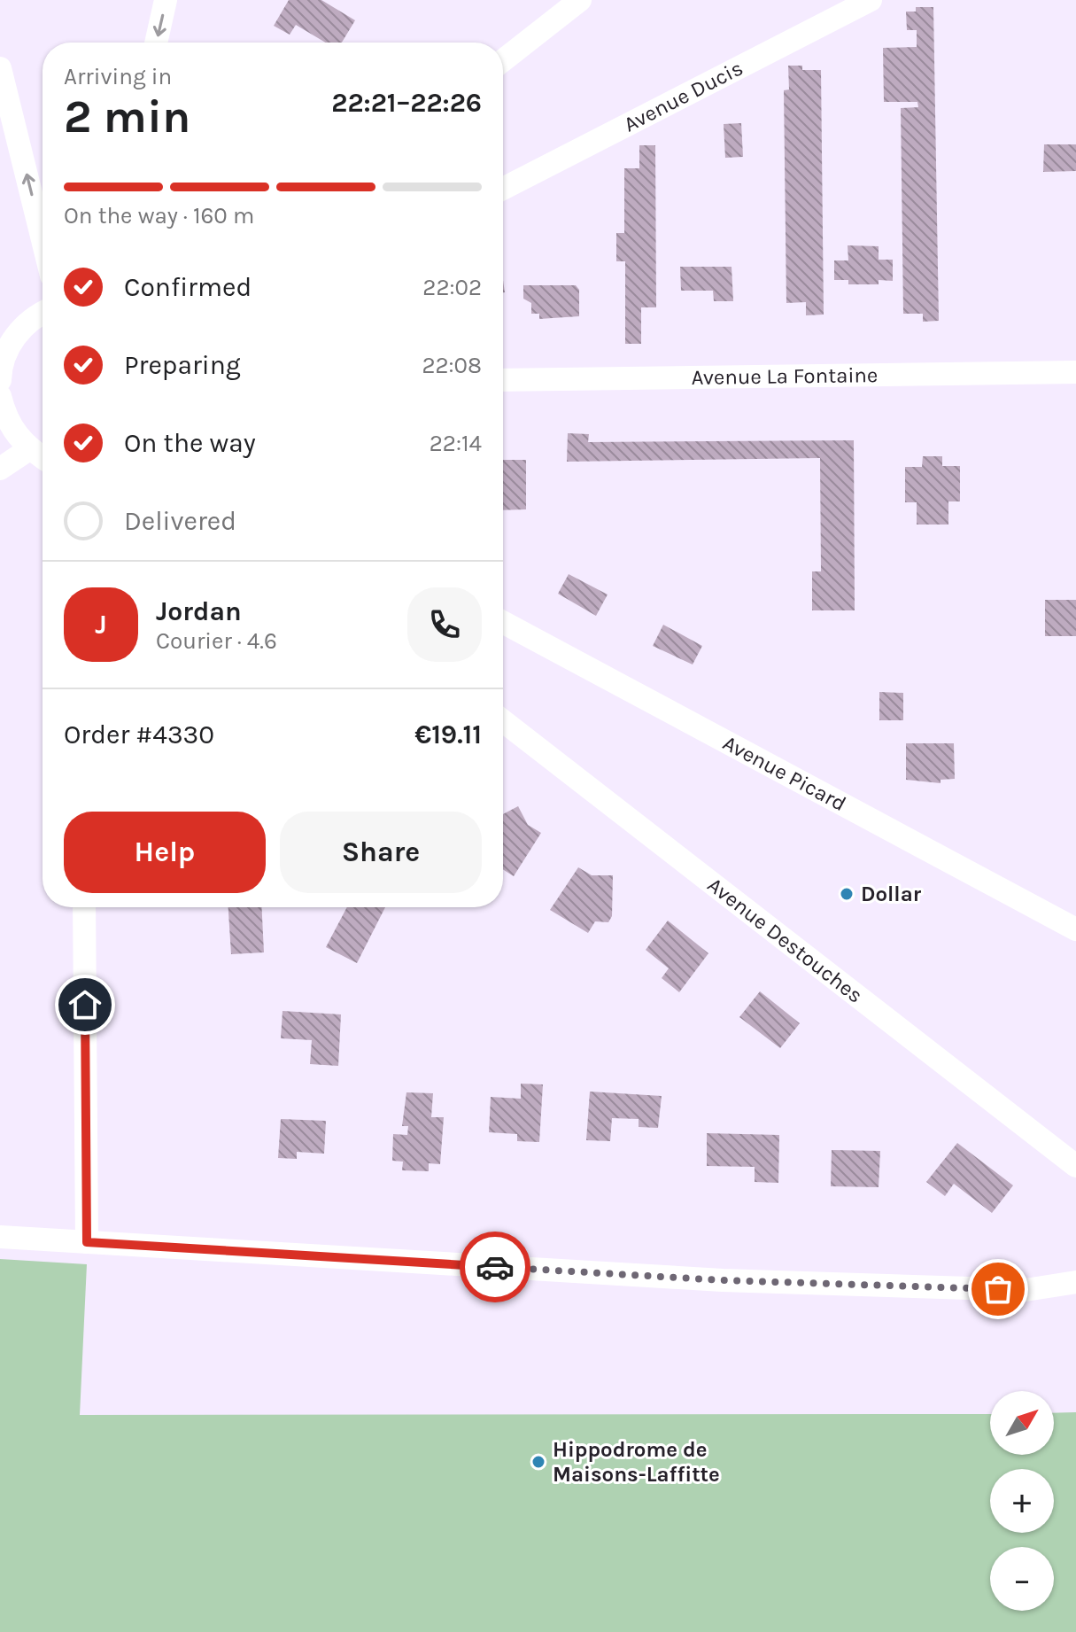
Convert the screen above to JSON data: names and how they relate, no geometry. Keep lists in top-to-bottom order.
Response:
{
  "streets": {
    "street": [
      "Avenue Ducis",
      "Avenue La Fontaine",
      "Avenue Picard",
      "Avenue Destouches"
    ]
  },
  "places": ["Dollar", "Hippodrome de Maisons-Laffitte"],
  "north": "top right",
  "page": {
    "heading": ["2 min", "Arriving in", "22:21–22:26"],
    "panel": [
      "Jordan",
      "Courier · 4.6",
      "Order #4330",
      "€19.11"
    ],
    "bar": "On the way · 160 m",
    "list": [
      ["Confirmed", "22:02"],
      ["Preparing", "22:08"],
      ["On the way", "22:14"],
      "Delivered"
    ],
    "round": "J",
    "buttons": ["Help", "Share"],
    "map_buttons": ["+", "−"]
  }
}
